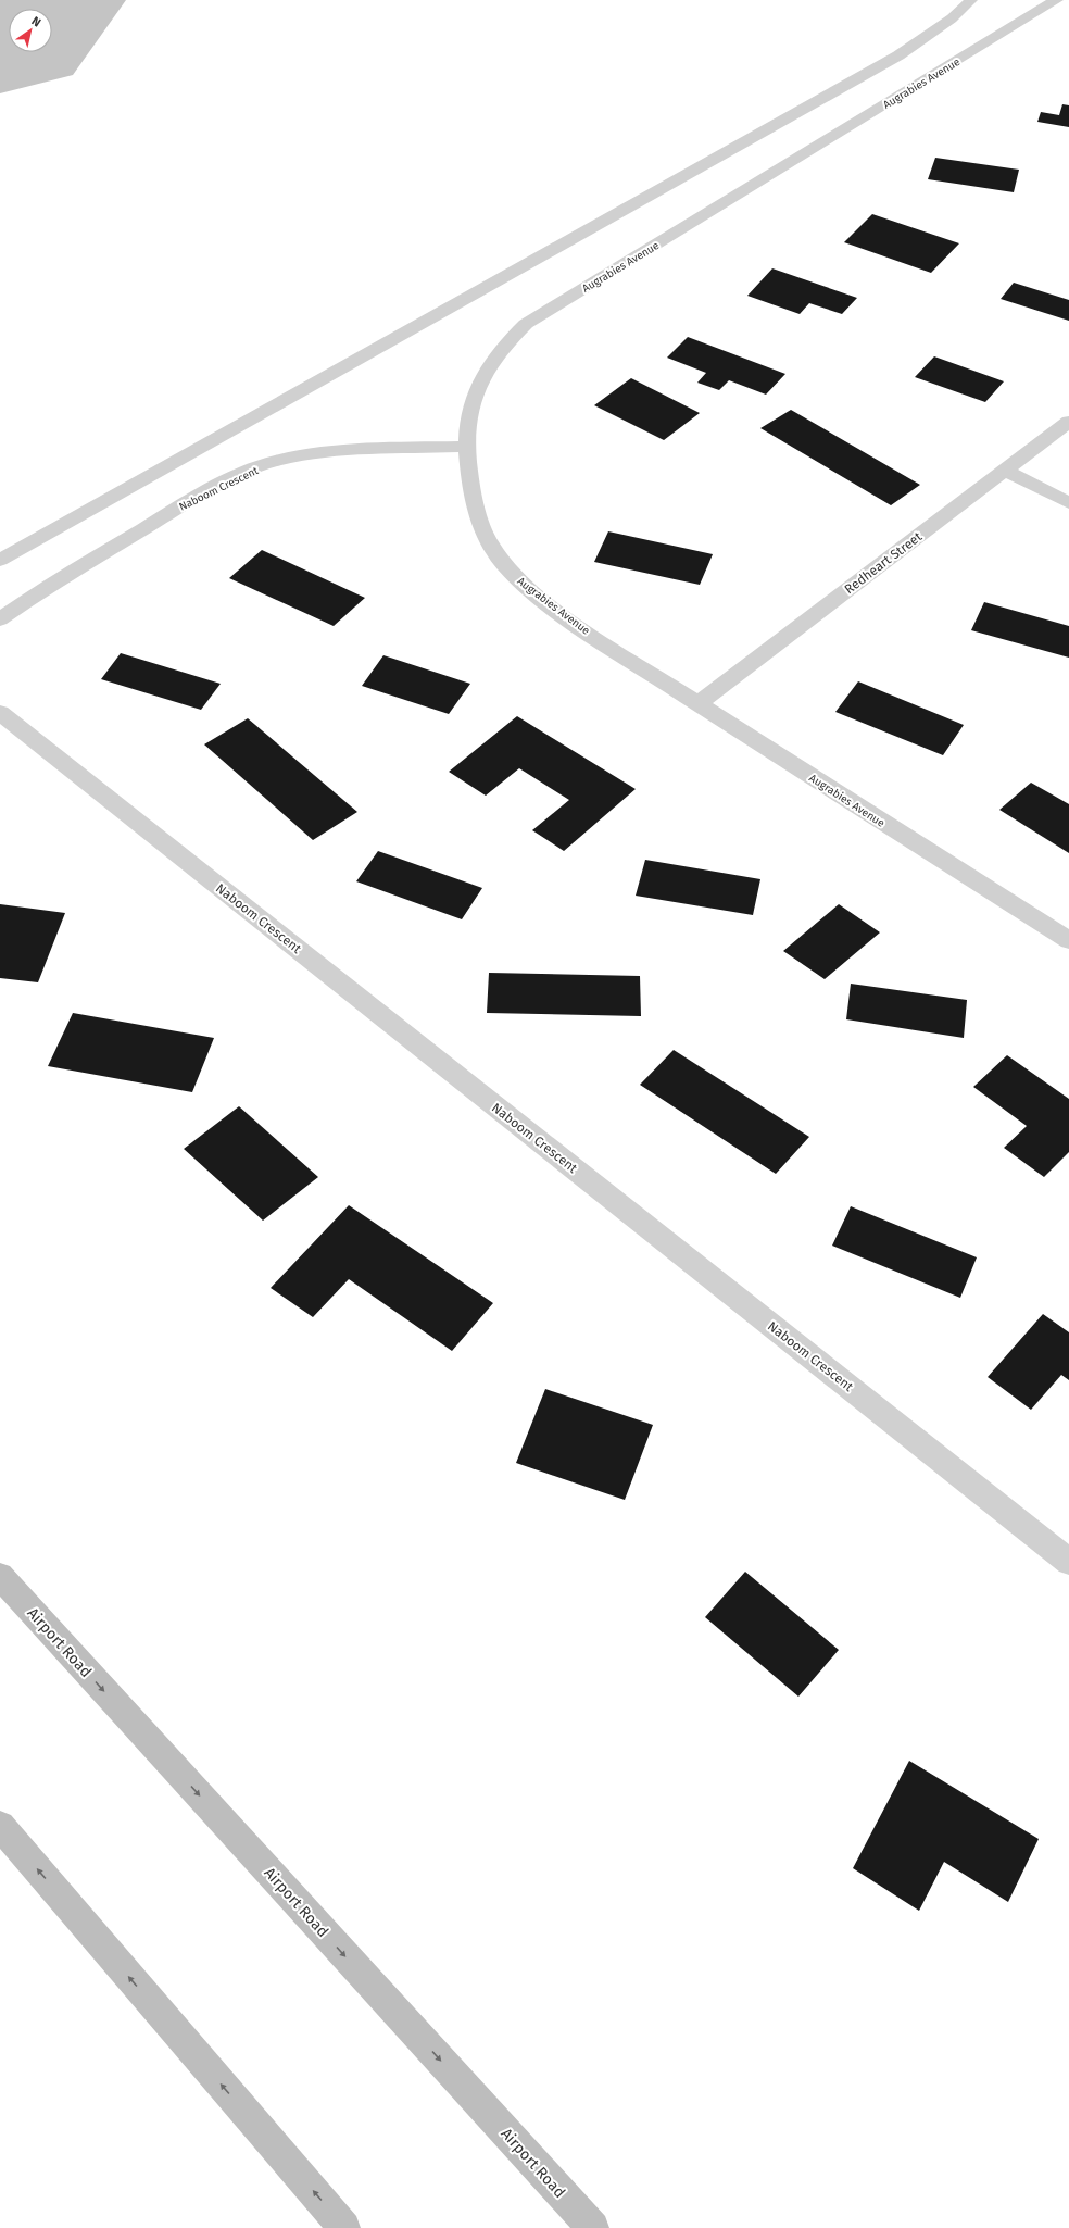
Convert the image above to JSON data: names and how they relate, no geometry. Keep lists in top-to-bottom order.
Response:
{
  "streets": {
    "main road": ["Airport Road"],
    "street": ["Augrabies Avenue", "Naboom Crescent", "Redheart Street"]
  },
  "crossings": [
    ["Augrabies Avenue", "Naboom Crescent"],
    ["Augrabies Avenue", "Redheart Street"]
  ],
  "north": "top right"
}
